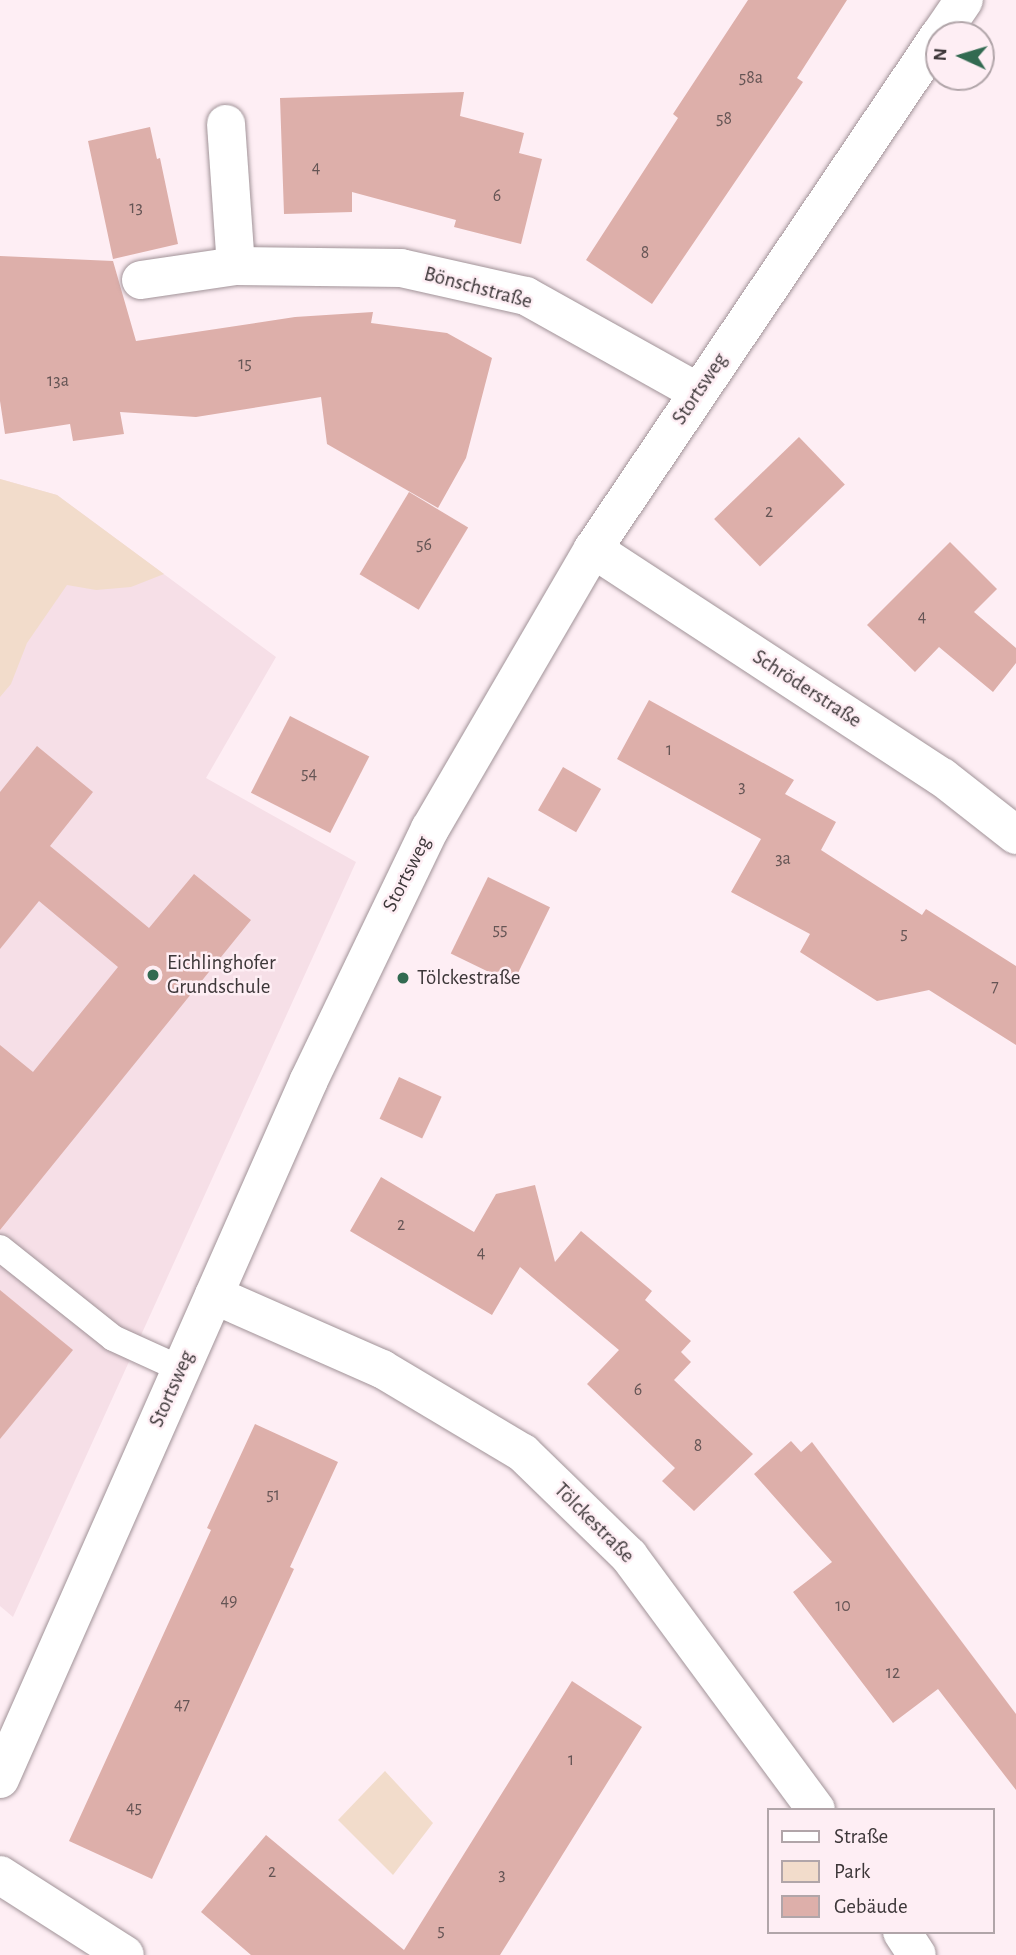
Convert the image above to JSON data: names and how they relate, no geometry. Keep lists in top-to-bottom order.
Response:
{
  "streets": {
    "street": [
      "Bönschstraße",
      "Stortsweg",
      "Schröderstraße",
      "Tölckestraße"
    ]
  },
  "crossings": [
    ["Bönschstraße", "Stortsweg"],
    ["Stortsweg", "Schröderstraße"],
    ["Stortsweg", "Tölckestraße"]
  ],
  "places": ["Eichlinghofer Grundschule", "Tölckestraße"],
  "house_numbers": [
    "58a",
    "58",
    "4",
    "6",
    "13",
    "8",
    "15",
    "13a",
    "2",
    "56",
    "4",
    "1",
    "54",
    "3",
    "3a",
    "55",
    "5",
    "7",
    "2",
    "4",
    "6",
    "8",
    "51",
    "49",
    "10",
    "12",
    "47",
    "1",
    "45",
    "2",
    "3",
    "5"
  ],
  "legend": ["Straße", "Park", "Gebäude"],
  "north": "left"
}
